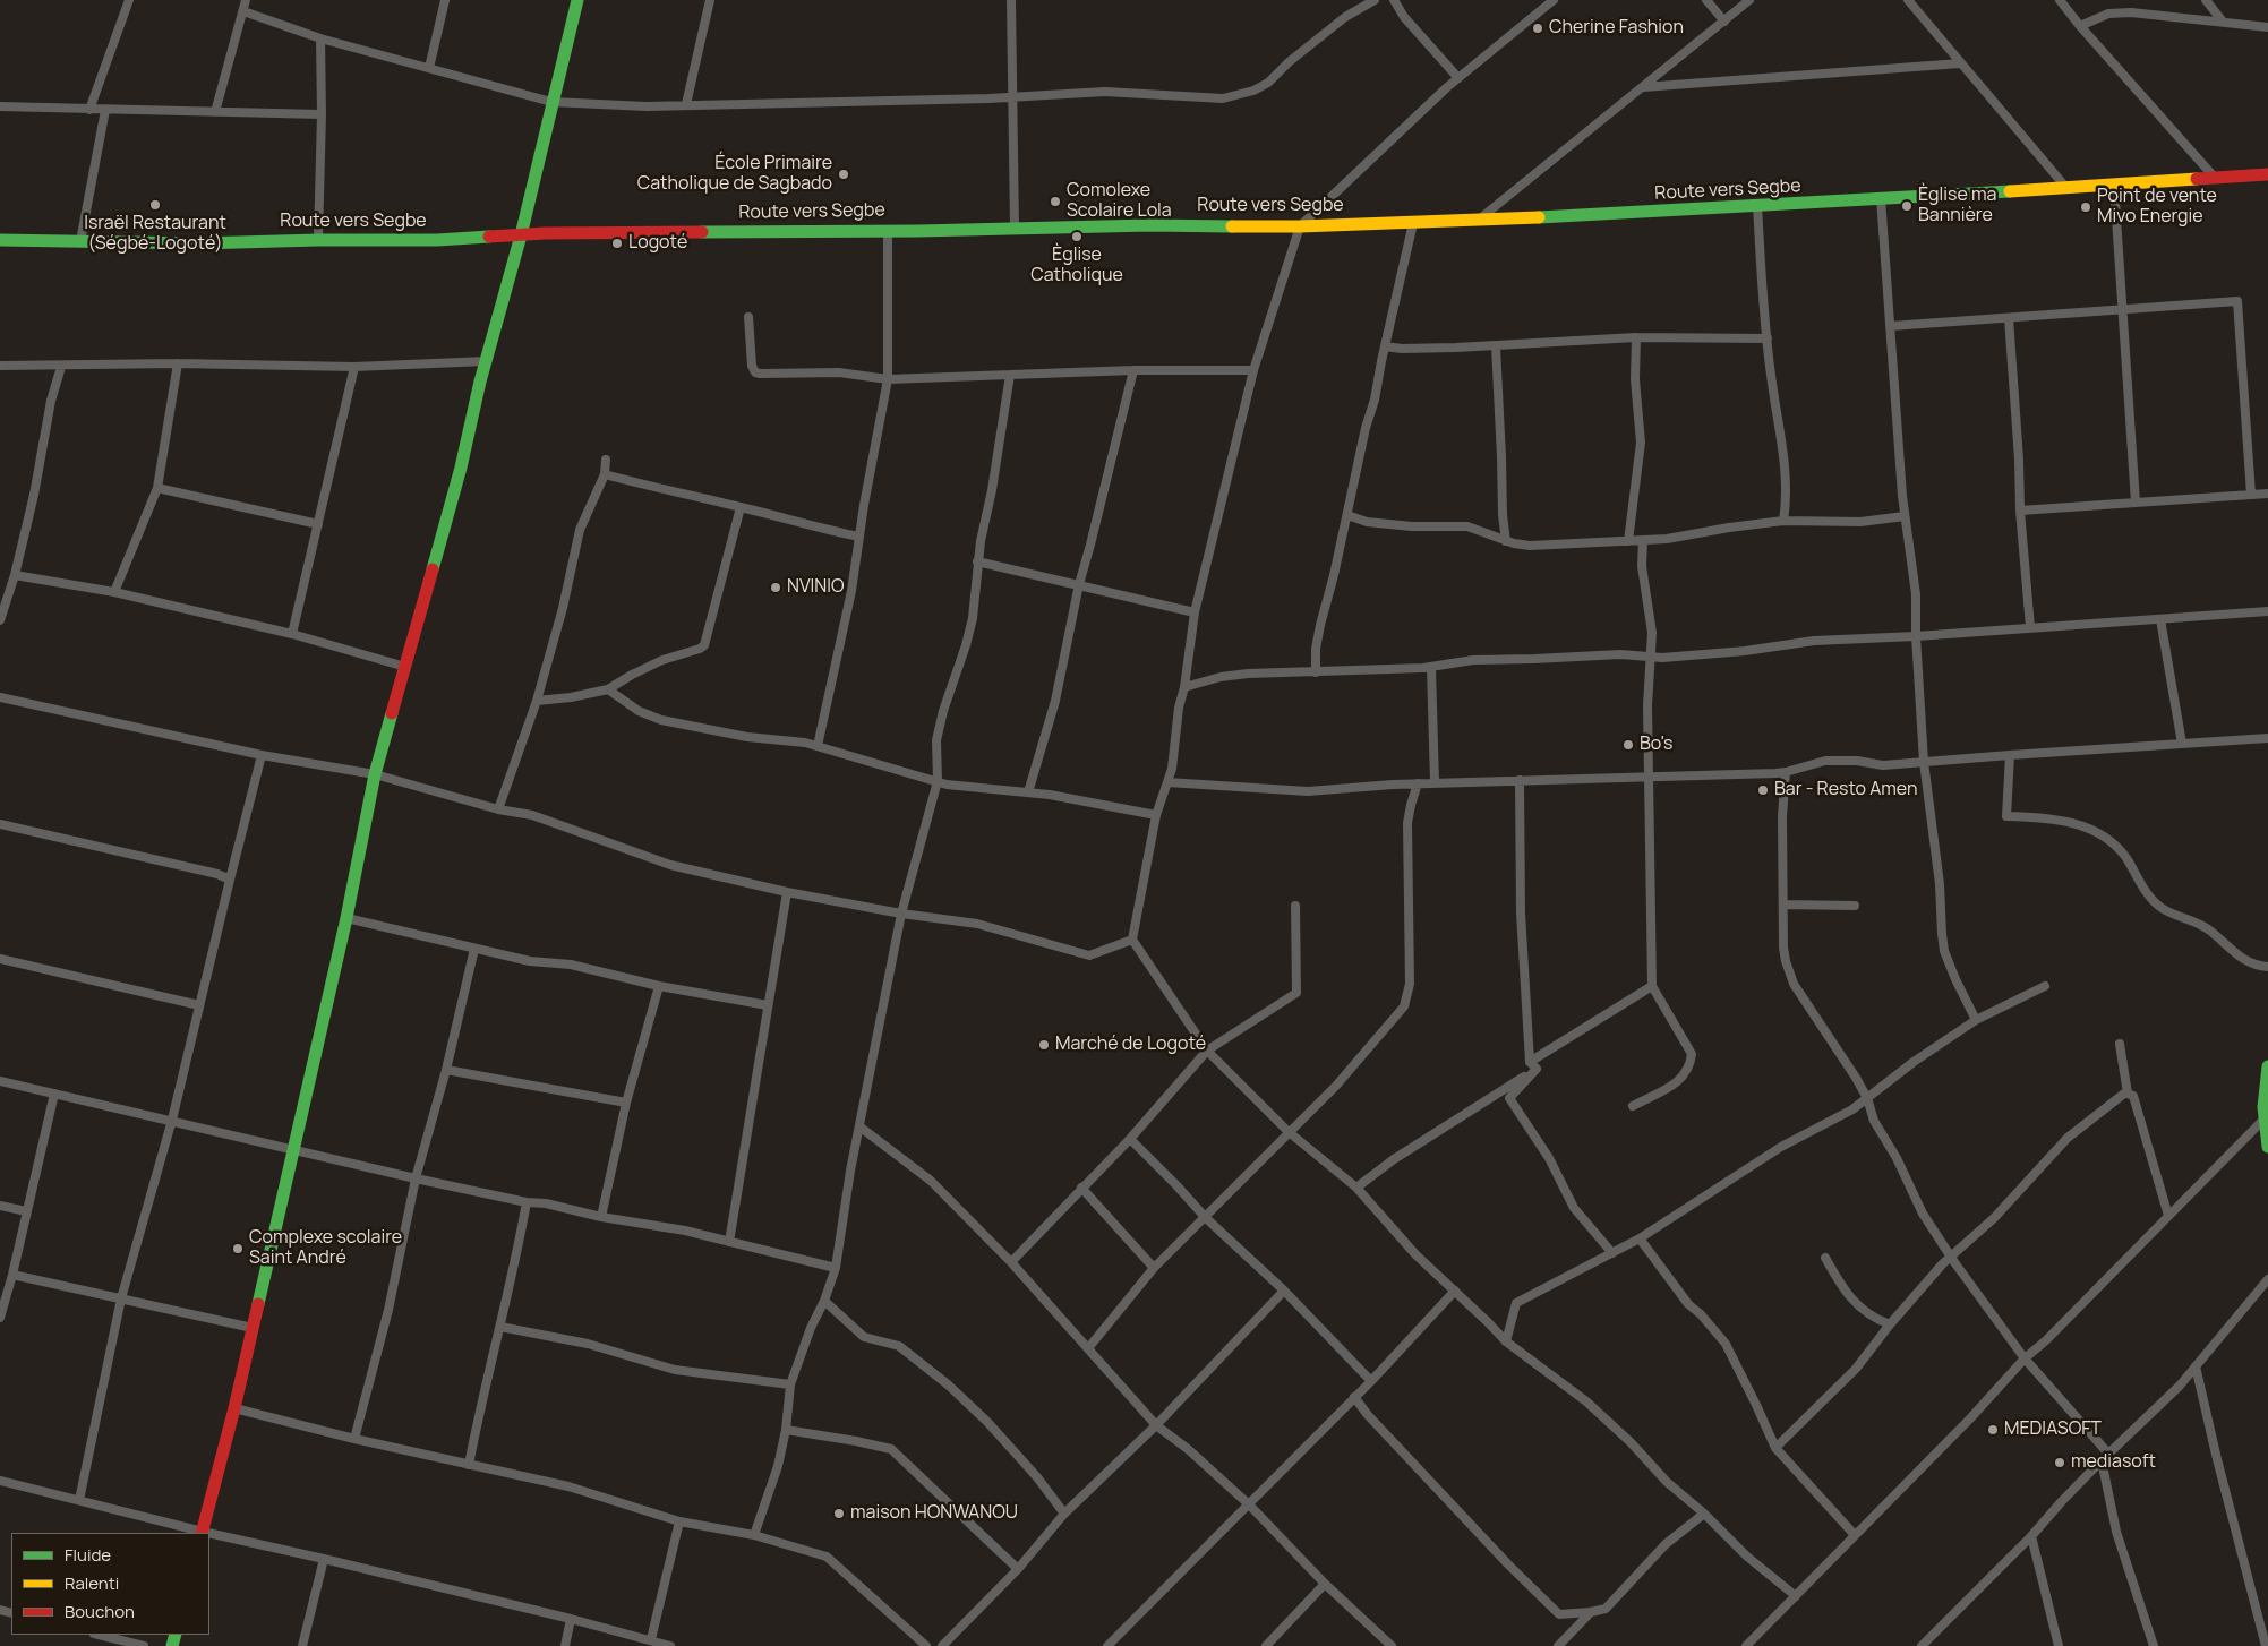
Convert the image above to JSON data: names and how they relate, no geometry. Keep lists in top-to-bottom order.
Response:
{
  "streets": {
    "main road": ["Route vers Segbe"]
  },
  "places": [
    "Cherine Fashion",
    "École Primaire Catholique de Sagbado",
    "Comolexe Scolaire Lola",
    "Israël Restaurant (Ségbé-Logoté)",
    "Èglise ma Bannière",
    "Point de vente Mivo Energie",
    "Èglise Catholique",
    "Logoté",
    "NVINIO",
    "Bo's",
    "Bar - Resto Amen",
    "Marché de Logoté",
    "Complexe scolaire Saint André",
    "MEDIASOFT",
    "mediasoft",
    "maison HONWANOU"
  ],
  "legend": ["Fluide", "Ralenti", "Bouchon"]
}
